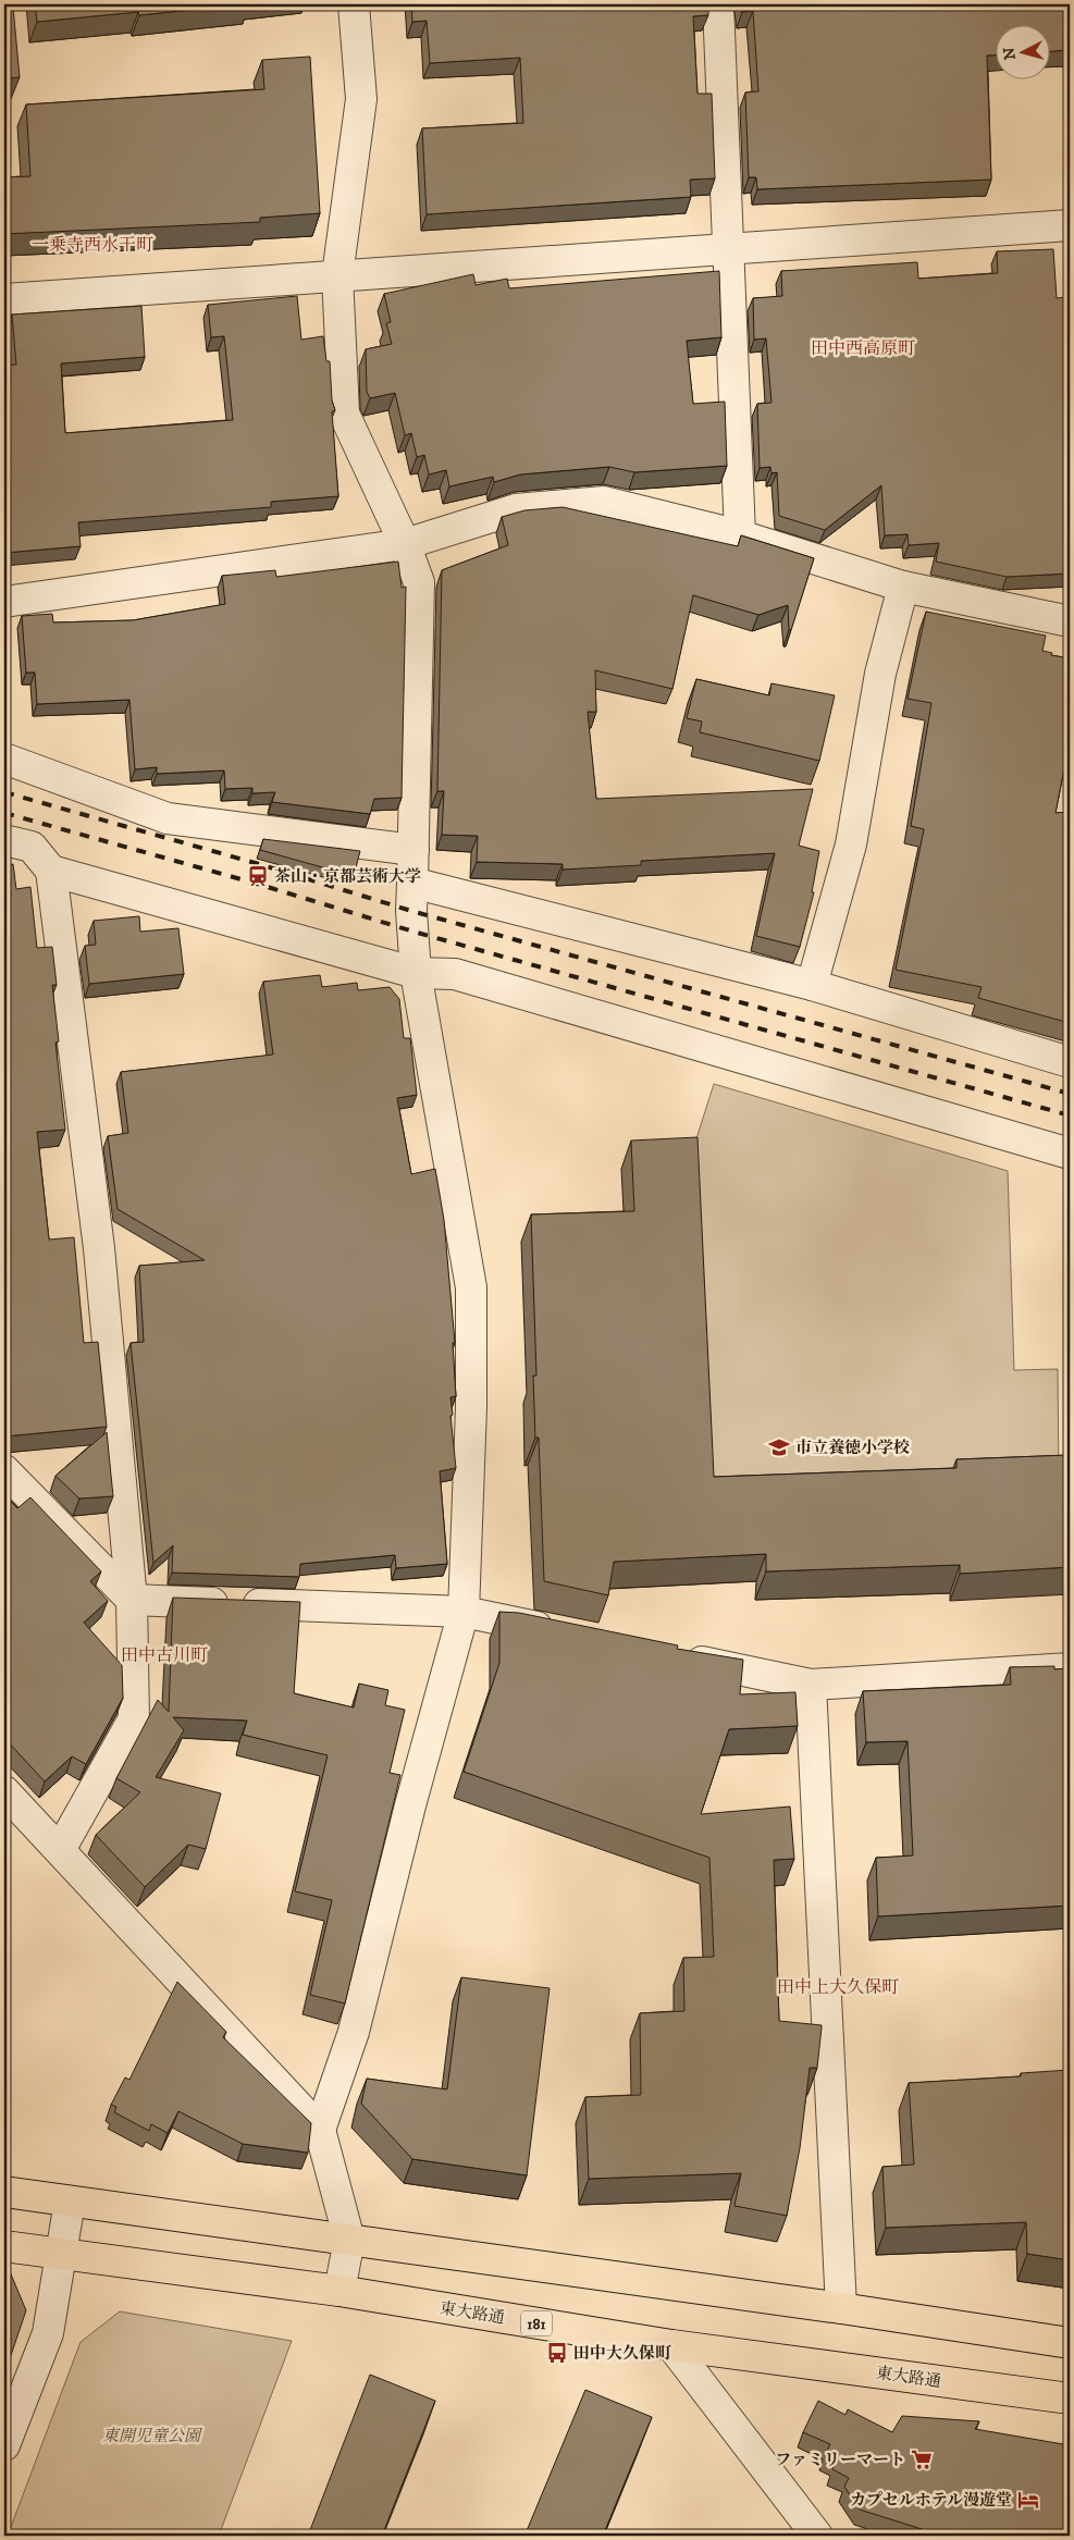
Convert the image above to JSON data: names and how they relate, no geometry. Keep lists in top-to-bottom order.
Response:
{
  "streets": {
    "main road": ["東大路通", "181"]
  },
  "districts": [
    "一乗寺西水干町",
    "田中西高原町",
    "田中古川町",
    "田中上大久保町"
  ],
  "parks": ["東開児童公園"],
  "places": {
    "station": ["茶山・京都芸術大学"],
    "school or university": ["市立養徳小学校"],
    "bus stop": ["田中大久保町"],
    "supermarket": ["ファミリーマート"],
    "hotel": ["カプセルホテル漫遊堂"]
  },
  "north": "left"
}
